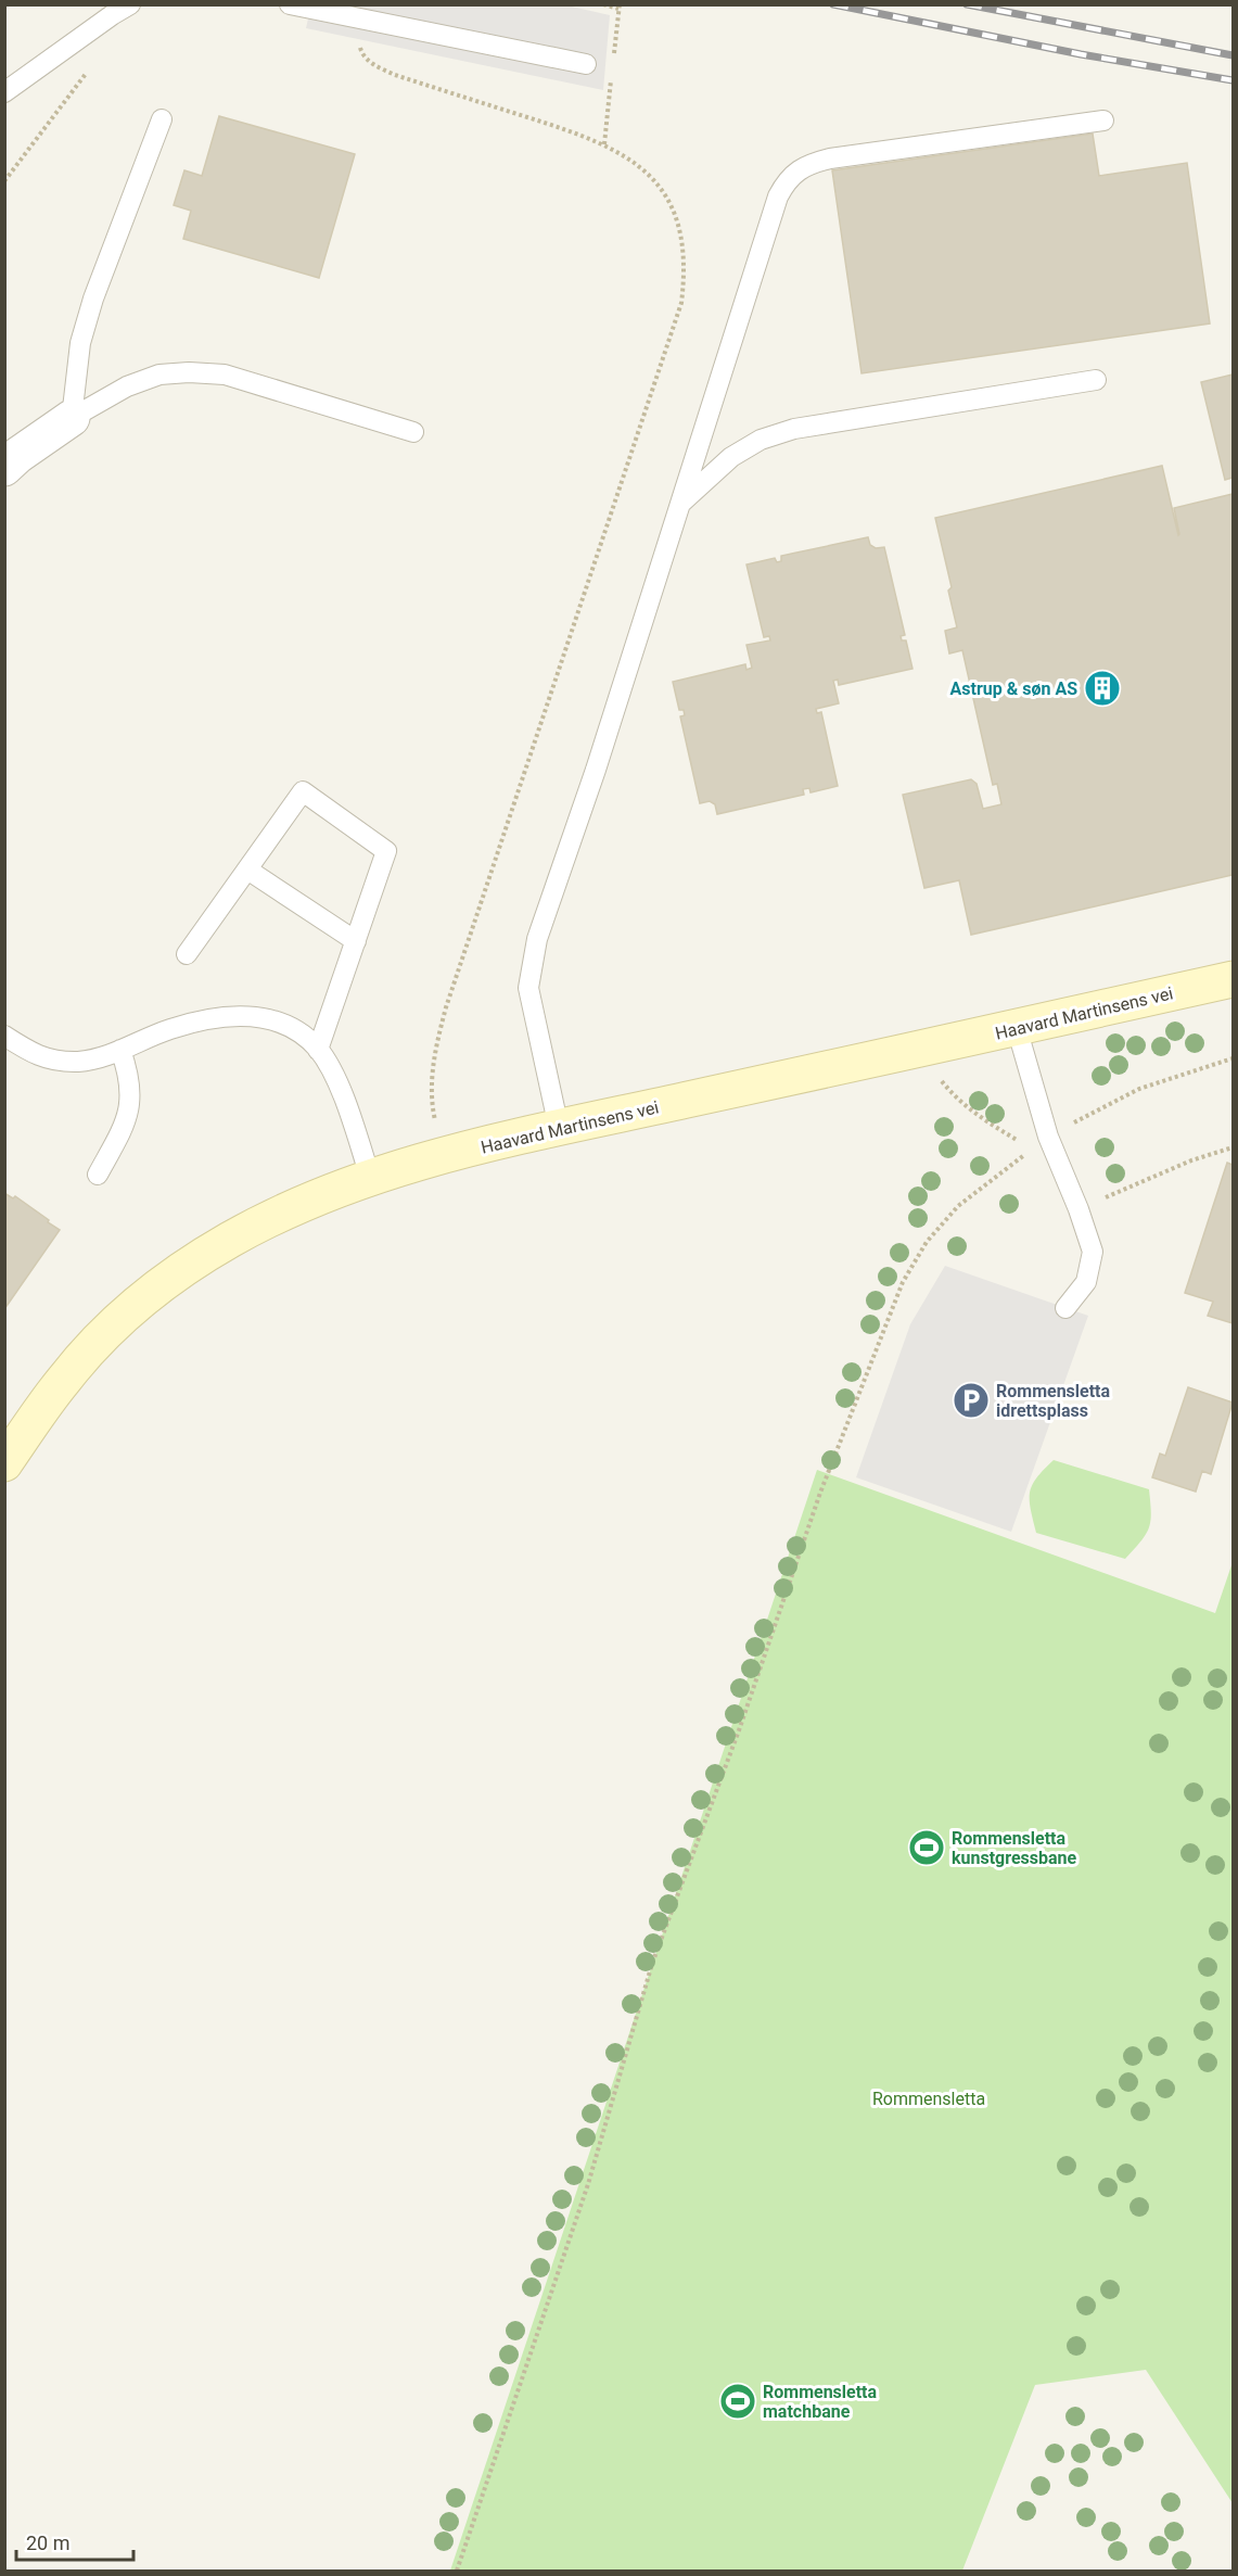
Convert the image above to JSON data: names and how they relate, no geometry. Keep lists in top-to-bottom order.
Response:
{
  "streets": {
    "street": ["Haavard Martinsens vei"]
  },
  "parks": ["Rommensletta"],
  "places": {
    "building": ["Astrup & søn AS"],
    "parking": ["Rommensletta idrettsplass"],
    "sports": ["Rommensletta kunstgressbane", "Rommensletta matchbane"]
  },
  "scale_bar": "20 m"
}
